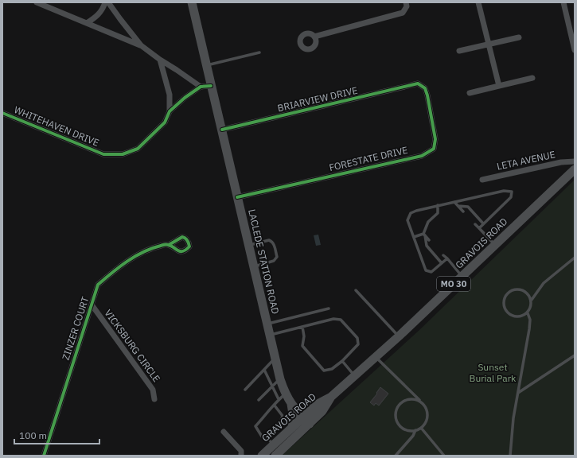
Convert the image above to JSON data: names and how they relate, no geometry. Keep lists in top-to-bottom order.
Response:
{
  "streets": {
    "main road": ["GRAVOIS ROAD", "LACLEDE STATION ROAD", "MO 30"],
    "street": [
      "BRIARVIEW DRIVE",
      "WHITEHAVEN DRIVE",
      "FORESTATE DRIVE",
      "LETA AVENUE",
      "ZINZER COURT",
      "VICKSBURG CIRCLE"
    ]
  },
  "crossings": [
    ["BRIARVIEW DRIVE", "FORESTATE DRIVE"],
    ["BRIARVIEW DRIVE", "LACLEDE STATION ROAD"],
    ["WHITEHAVEN DRIVE", "LACLEDE STATION ROAD"],
    ["FORESTATE DRIVE", "LACLEDE STATION ROAD"],
    ["GRAVOIS ROAD", "LACLEDE STATION ROAD"],
    ["ZINZER COURT", "VICKSBURG CIRCLE"]
  ],
  "parks": ["Sunset Burial Park"],
  "scale_bar": "100 m"
}
